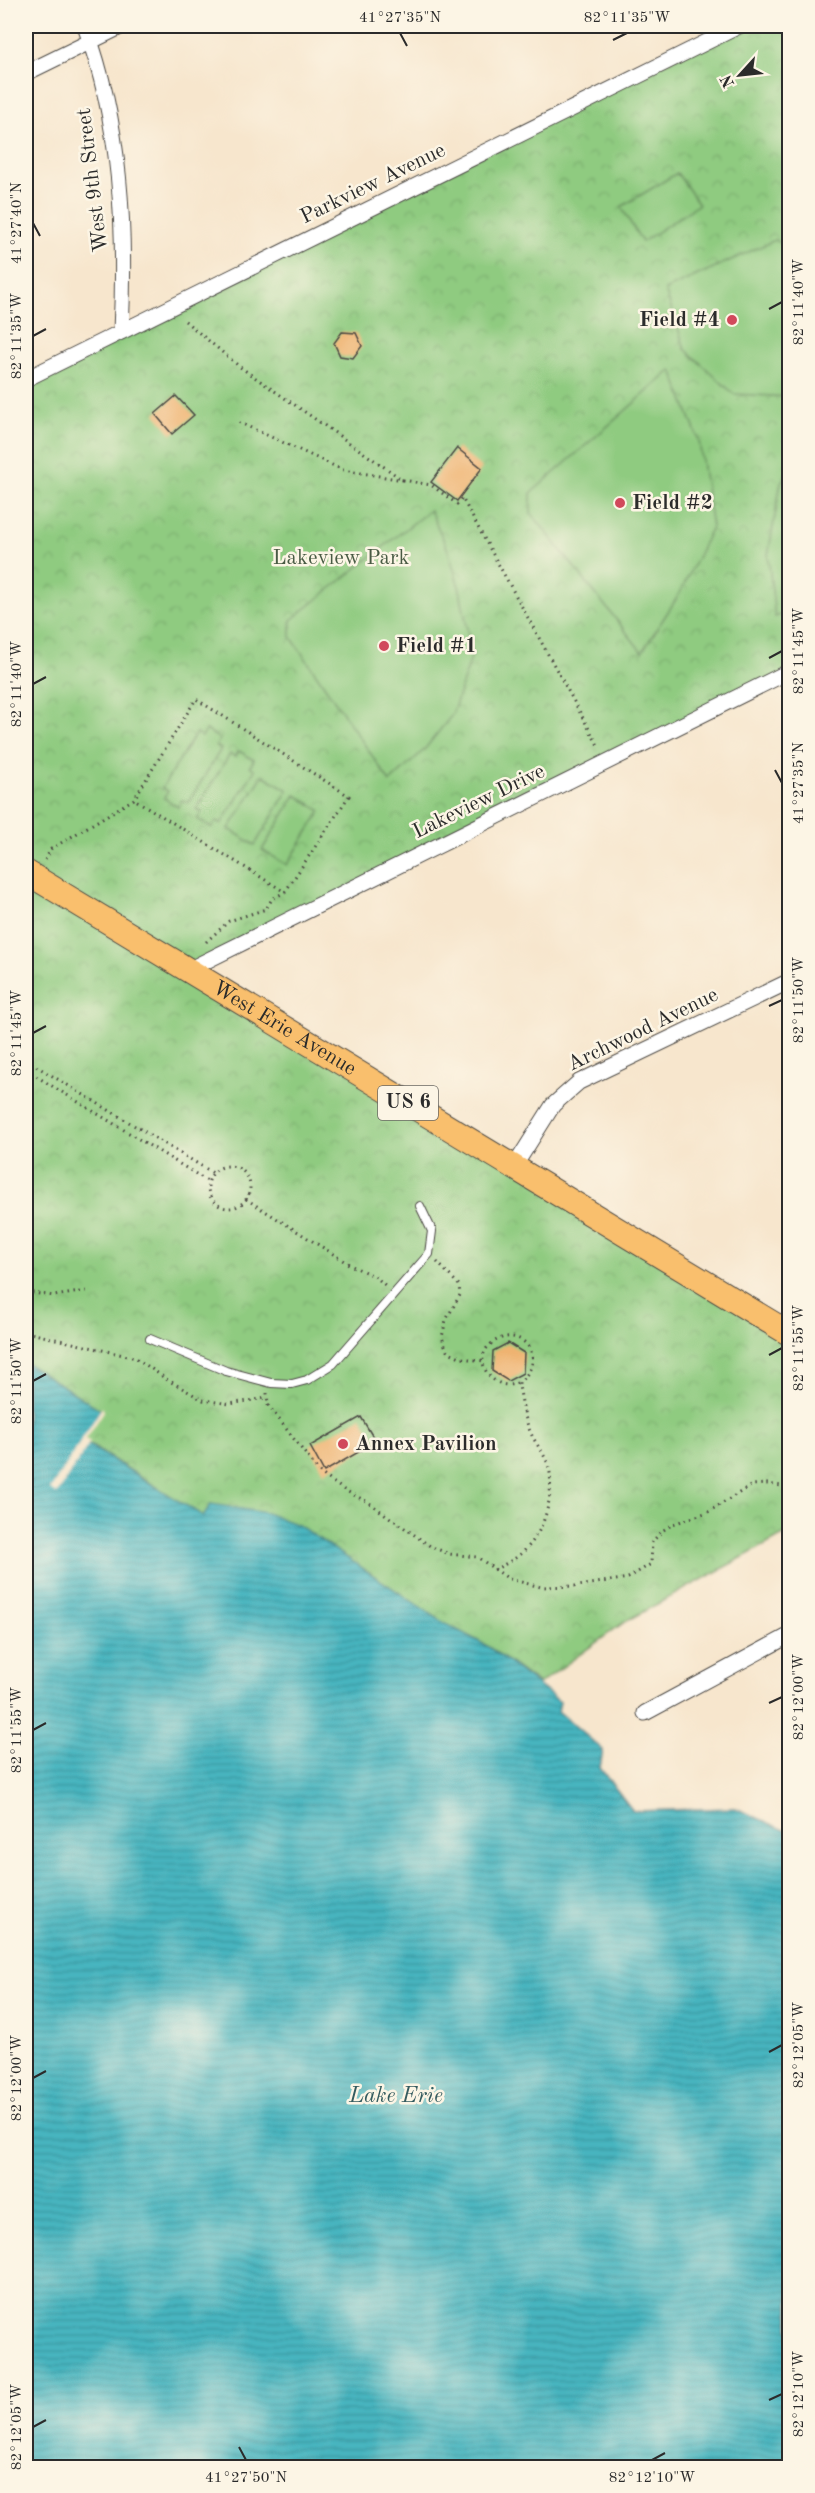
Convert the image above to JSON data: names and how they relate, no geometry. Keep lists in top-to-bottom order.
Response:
{
  "streets": {
    "main road": ["West Erie Avenue", "US 6"],
    "street": [
      "West 9th Street",
      "Parkview Avenue",
      "Lakeview Drive",
      "Archwood Avenue"
    ]
  },
  "crossings": [
    ["West 9th Street", "Parkview Avenue"],
    ["Lakeview Drive", "West Erie Avenue"],
    ["West Erie Avenue", "Archwood Avenue"]
  ],
  "water": ["Lake Erie"],
  "parks": ["Lakeview Park"],
  "places": [
    "Field #4",
    "Field #2",
    "Field #1",
    "Annex Pavilion"
  ],
  "north": "bottom left",
  "coordinates": [
    "41°27'35\"N",
    "82°11'35\"W",
    "41°27'40\"N",
    "82°11'40\"W",
    "82°11'45\"W",
    "82°11'50\"W",
    "82°11'55\"W",
    "82°12'00\"W",
    "82°12'05\"W",
    "82°12'10\"W",
    "41°27'50\"N"
  ]
}
